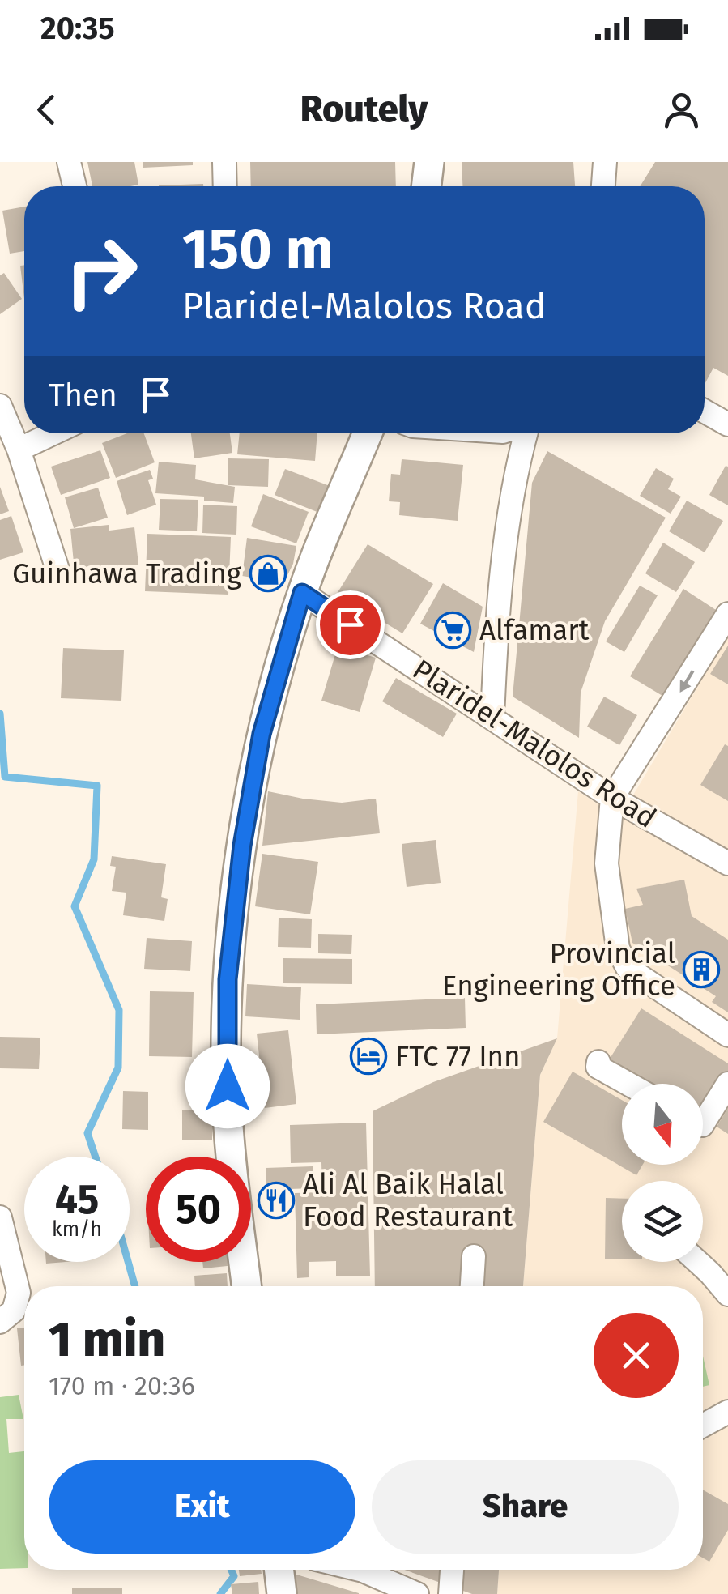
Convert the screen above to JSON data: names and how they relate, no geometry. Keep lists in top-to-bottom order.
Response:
{
  "streets": {
    "street": ["Plaridel-Malolos Road"]
  },
  "places": {
    "shop": ["Guinhawa Trading"],
    "supermarket": ["Alfamart"],
    "building": ["Provincial Engineering Office"],
    "hotel": ["FTC 77 Inn"],
    "restaurant": ["Ali Al Baik Halal Food Restaurant"]
  },
  "north": "bottom",
  "page": {
    "status": "20:35",
    "header": "Routely",
    "turn": ["150 m", "Plaridel-Malolos Road"],
    "then": "Then",
    "speed": "45 km/h",
    "limit": "50",
    "heading": ["1 min", "170 m · 20:36"],
    "buttons": ["Exit", "Share"]
  }
}
